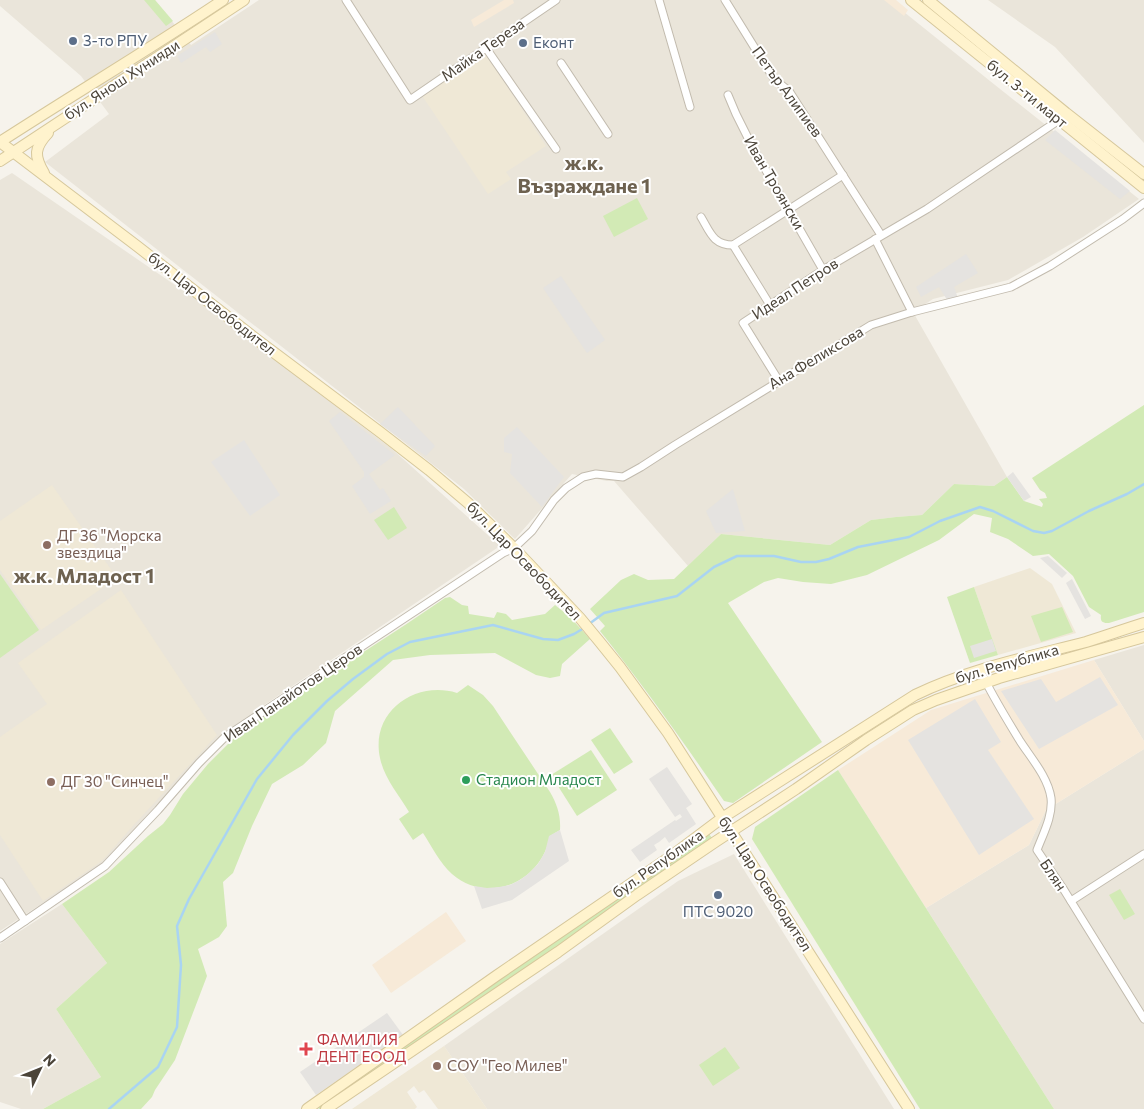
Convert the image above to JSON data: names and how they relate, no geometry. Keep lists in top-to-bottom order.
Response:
{
  "streets": {
    "street": [
      "Майка Тереза",
      "бул. Янош Хунияди",
      "Петър Алипиев",
      "бул. 3-ти март",
      "Иван Троянски",
      "Идеал Петров",
      "бул. Цар Освободител",
      "Ана Феликсова",
      "бул. Република",
      "Иван Панайотов Церов",
      "Блян"
    ]
  },
  "crossings": [
    ["бул. Янош Хунияди", "бул. Цар Освободител"],
    ["Петър Алипиев", "Идеал Петров"],
    ["Петър Алипиев", "Ана Феликсова"],
    ["бул. 3-ти март", "Идеал Петров"],
    ["Иван Троянски", "Идеал Петров"],
    ["Идеал Петров", "Ана Феликсова"],
    ["бул. Цар Освободител", "Ана Феликсова"],
    ["бул. Цар Освободител", "бул. Република"],
    ["бул. Цар Освободител", "Иван Панайотов Церов"],
    ["Ана Феликсова", "Иван Панайотов Церов"],
    ["бул. Република", "Блян"]
  ],
  "districts": ["ж.к. Възраждане 1", "ж.к. Младост 1"],
  "places": {
    "other": [
      "3-то РПУ",
      "Еконт",
      "ДГ 36 \"Морска звездица\"",
      "Стадион Младост",
      "ДГ 30 \"Синчец\"",
      "ПТС 9020",
      "СОУ \"Гео Милев\""
    ],
    "health": ["ФАМИЛИЯ ДЕНТ ЕООД"]
  },
  "north": "top right"
}
